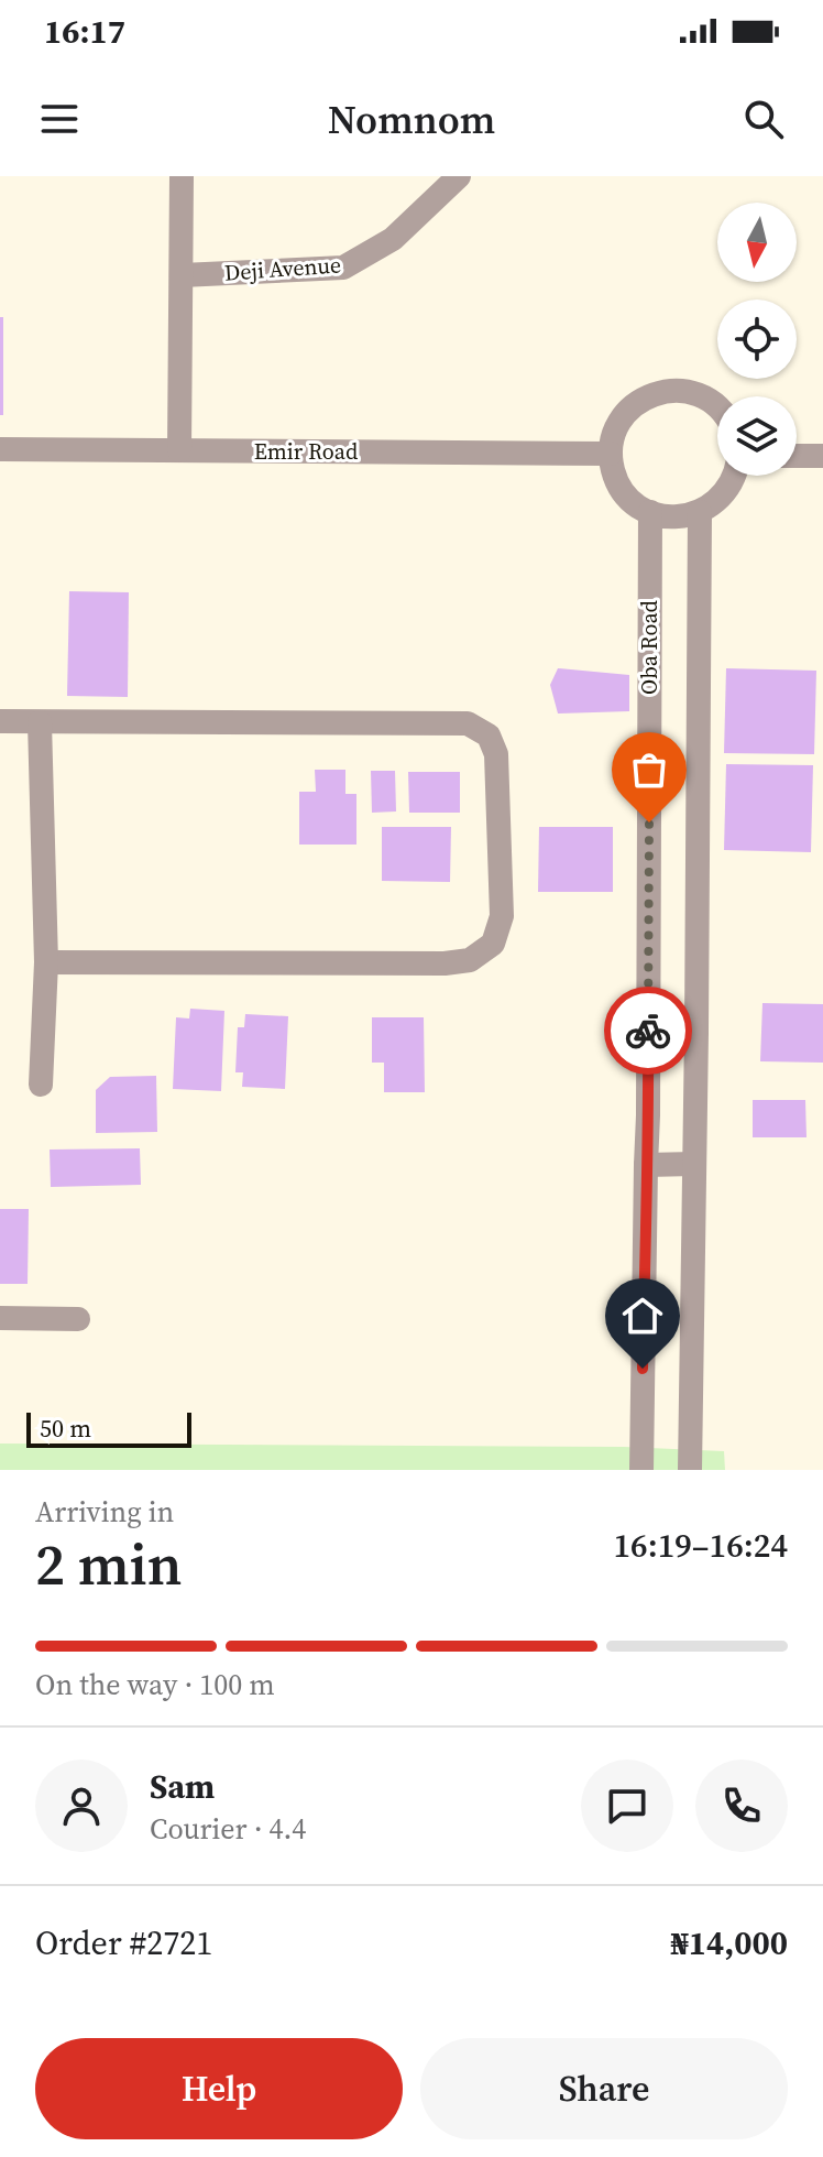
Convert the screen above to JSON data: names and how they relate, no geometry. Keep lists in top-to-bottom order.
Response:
{
  "streets": {
    "street": ["Deji Avenue", "Emir Road", "Oba Road"]
  },
  "scale_bar": "50 m",
  "north": "bottom",
  "page": {
    "status": "16:17",
    "header": "Nomnom",
    "scale": "50 m",
    "heading": ["2 min", "Arriving in", "16:19–16:24"],
    "panel": [
      "Sam",
      "Courier · 4.4",
      "Order #2721",
      "₦14,000"
    ],
    "bar": "On the way · 100 m",
    "buttons": ["Help", "Share"]
  }
}
